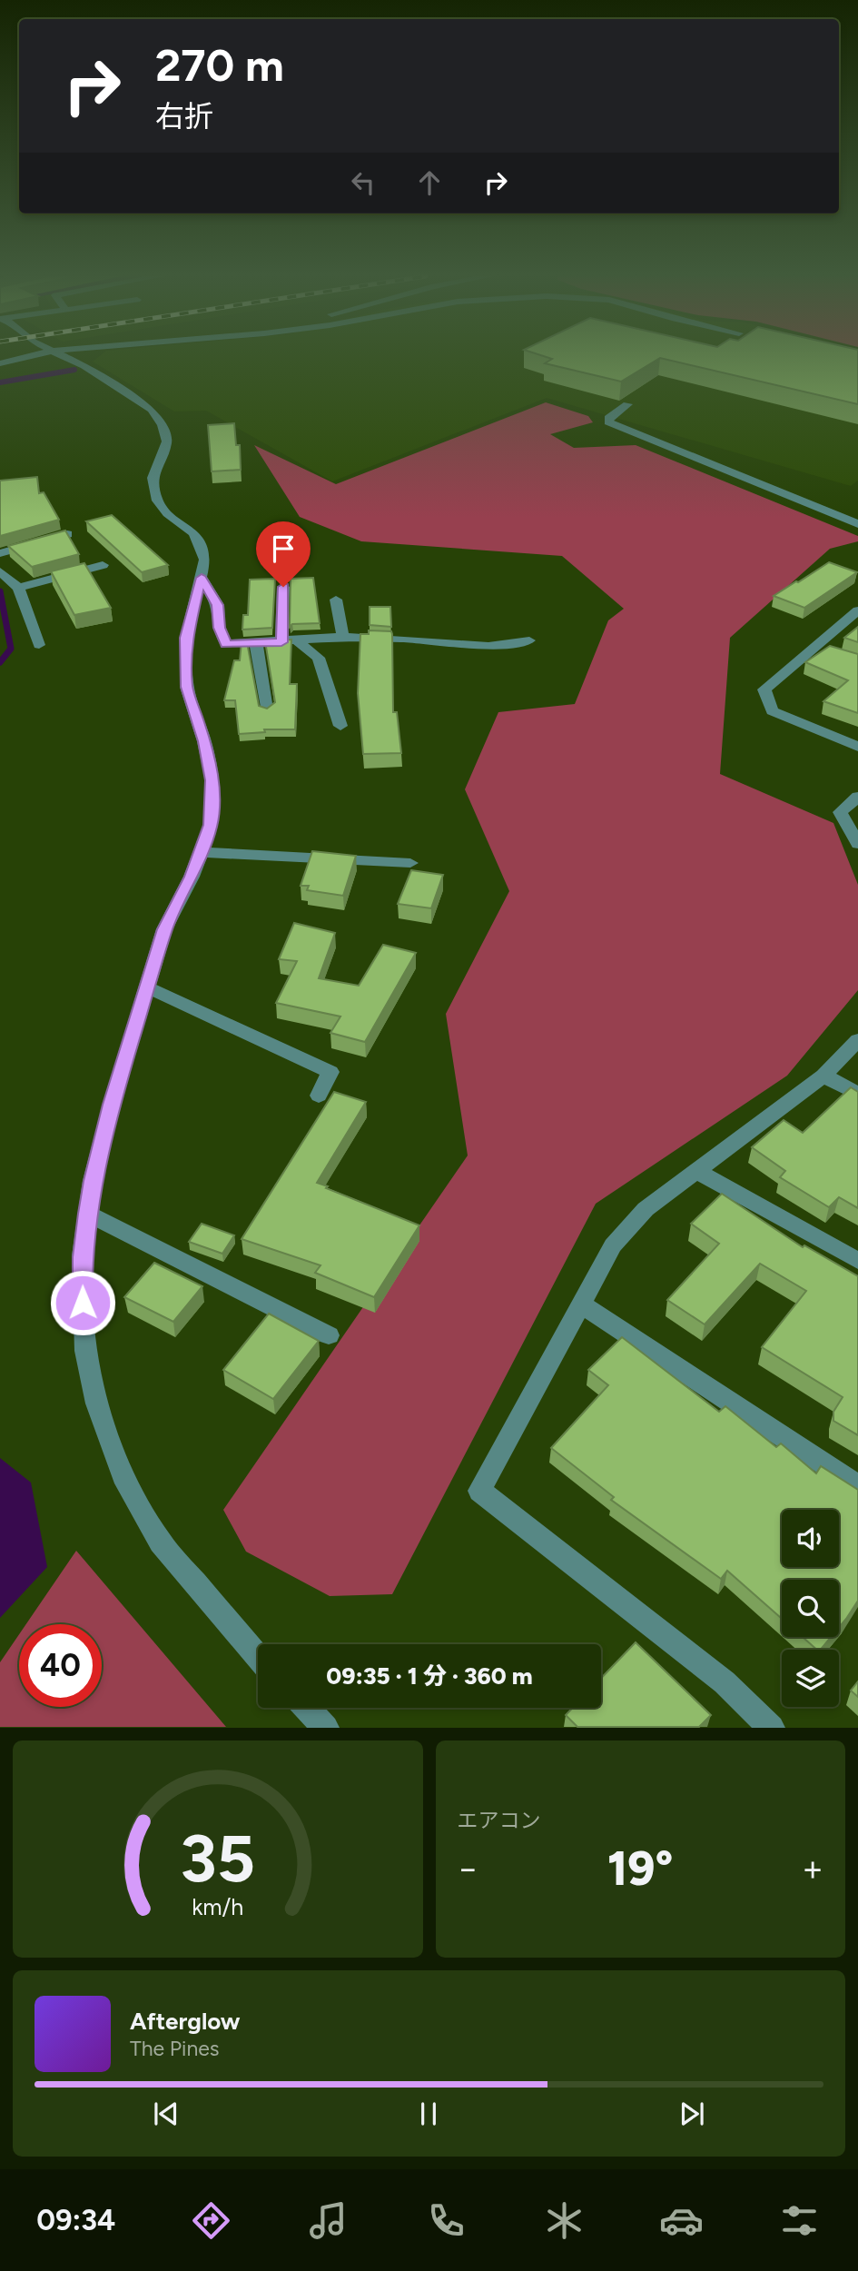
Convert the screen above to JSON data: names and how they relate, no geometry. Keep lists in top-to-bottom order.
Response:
{
  "page": {
    "turn": ["270 m", "右折"],
    "limit": "40",
    "trip": "09:35 · 1 分 · 360 m",
    "tile": "エアコン",
    "heat": ["−", "19°", "+"],
    "song": ["Afterglow", "The Pines"],
    "tabs": "09:34",
    "gauge": ["35", "km/h"]
  }
}
